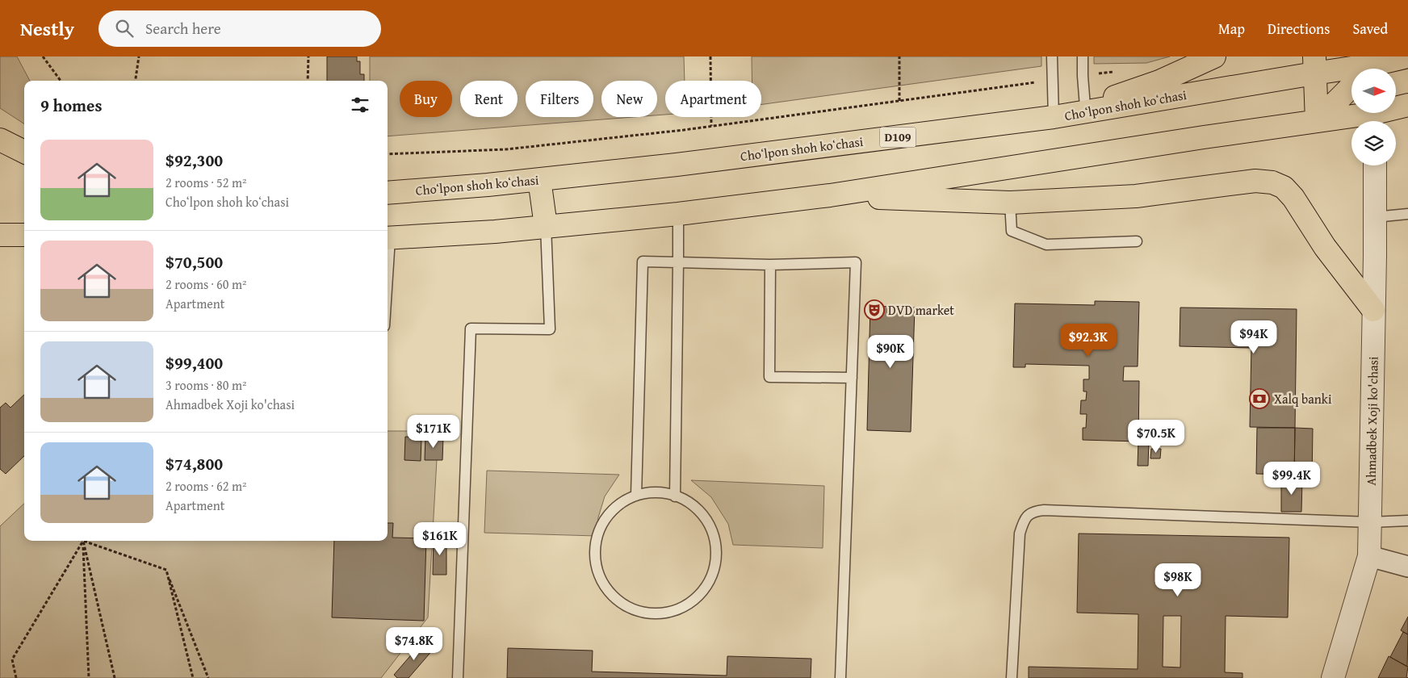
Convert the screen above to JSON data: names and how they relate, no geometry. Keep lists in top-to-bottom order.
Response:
{
  "streets": {
    "main road": ["Choʻlpon shoh koʻchasi", "D109"],
    "street": ["Ahmadbek Xoji ko'chasi"]
  },
  "places": {
    "theatre": ["DVD market"],
    "bank": ["Xalq banki"]
  },
  "north": "right",
  "page": {
    "header": "Nestly",
    "search": "Search here",
    "nav": ["Map", "Directions", "Saved"],
    "chip": [
      "Buy",
      "Rent",
      "Filters",
      "New",
      "Apartment"
    ],
    "heading": "9 homes",
    "list": [
      {
        "name": "$92,300",
        "note": "2 rooms · 52 m² · Choʻlpon shoh koʻchasi"
      },
      {
        "name": "$70,500",
        "note": "2 rooms · 60 m² · Apartment"
      },
      {
        "name": "$99,400",
        "note": "3 rooms · 80 m² · Ahmadbek Xoji ko'chasi"
      },
      {
        "name": "$74,800",
        "note": "2 rooms · 62 m² · Apartment"
      }
    ],
    "price": [
      "$94K",
      "$92.3K",
      "$90K",
      "$171K",
      "$70.5K",
      "$99.4K",
      "$161K",
      "$98K",
      "$74.8K"
    ]
  }
}
